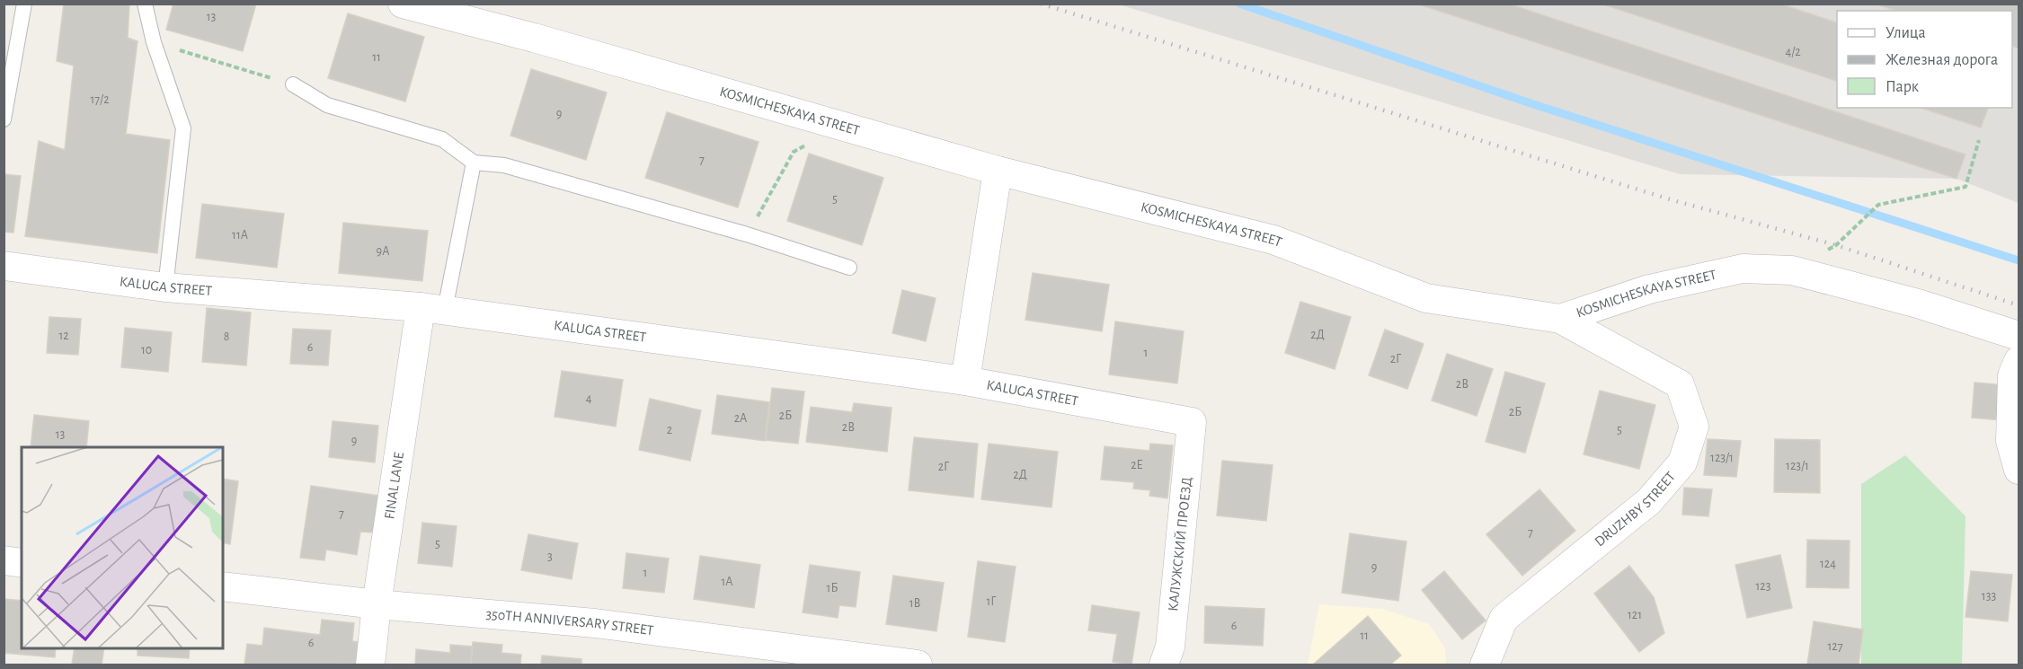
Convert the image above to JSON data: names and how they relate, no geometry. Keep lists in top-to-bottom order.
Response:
{
  "streets": {
    "street": [
      "KOSMICHESKAYA STREET",
      "KALUGA STREET",
      "FINAL LANE",
      "DRUZHBY STREET",
      "КАЛУЖСКИЙ ПРОЕЗД",
      "350TH ANNIVERSARY STREET"
    ]
  },
  "crossings": [
    ["KOSMICHESKAYA STREET", "DRUZHBY STREET"],
    ["KALUGA STREET", "FINAL LANE"],
    ["KALUGA STREET", "КАЛУЖСКИЙ ПРОЕЗД"],
    ["FINAL LANE", "350TH ANNIVERSARY STREET"]
  ],
  "house_numbers": [
    "13",
    "4/2",
    "11",
    "17/2",
    "9",
    "7",
    "5",
    "11А",
    "9А",
    "2Д",
    "12",
    "8",
    "6",
    "10",
    "1",
    "2Г",
    "2В",
    "4",
    "2Б",
    "2Б",
    "2А",
    "2В",
    "2",
    "5",
    "13",
    "9",
    "123/1",
    "2Е",
    "123/1",
    "2Г",
    "2Д",
    "7",
    "7",
    "5",
    "3",
    "124",
    "9",
    "1",
    "1А",
    "123",
    "1Б",
    "133",
    "1Г",
    "1В",
    "121",
    "6",
    "11",
    "6",
    "127"
  ],
  "legend": ["Улица", "Железная дорога", "Парк"]
}
